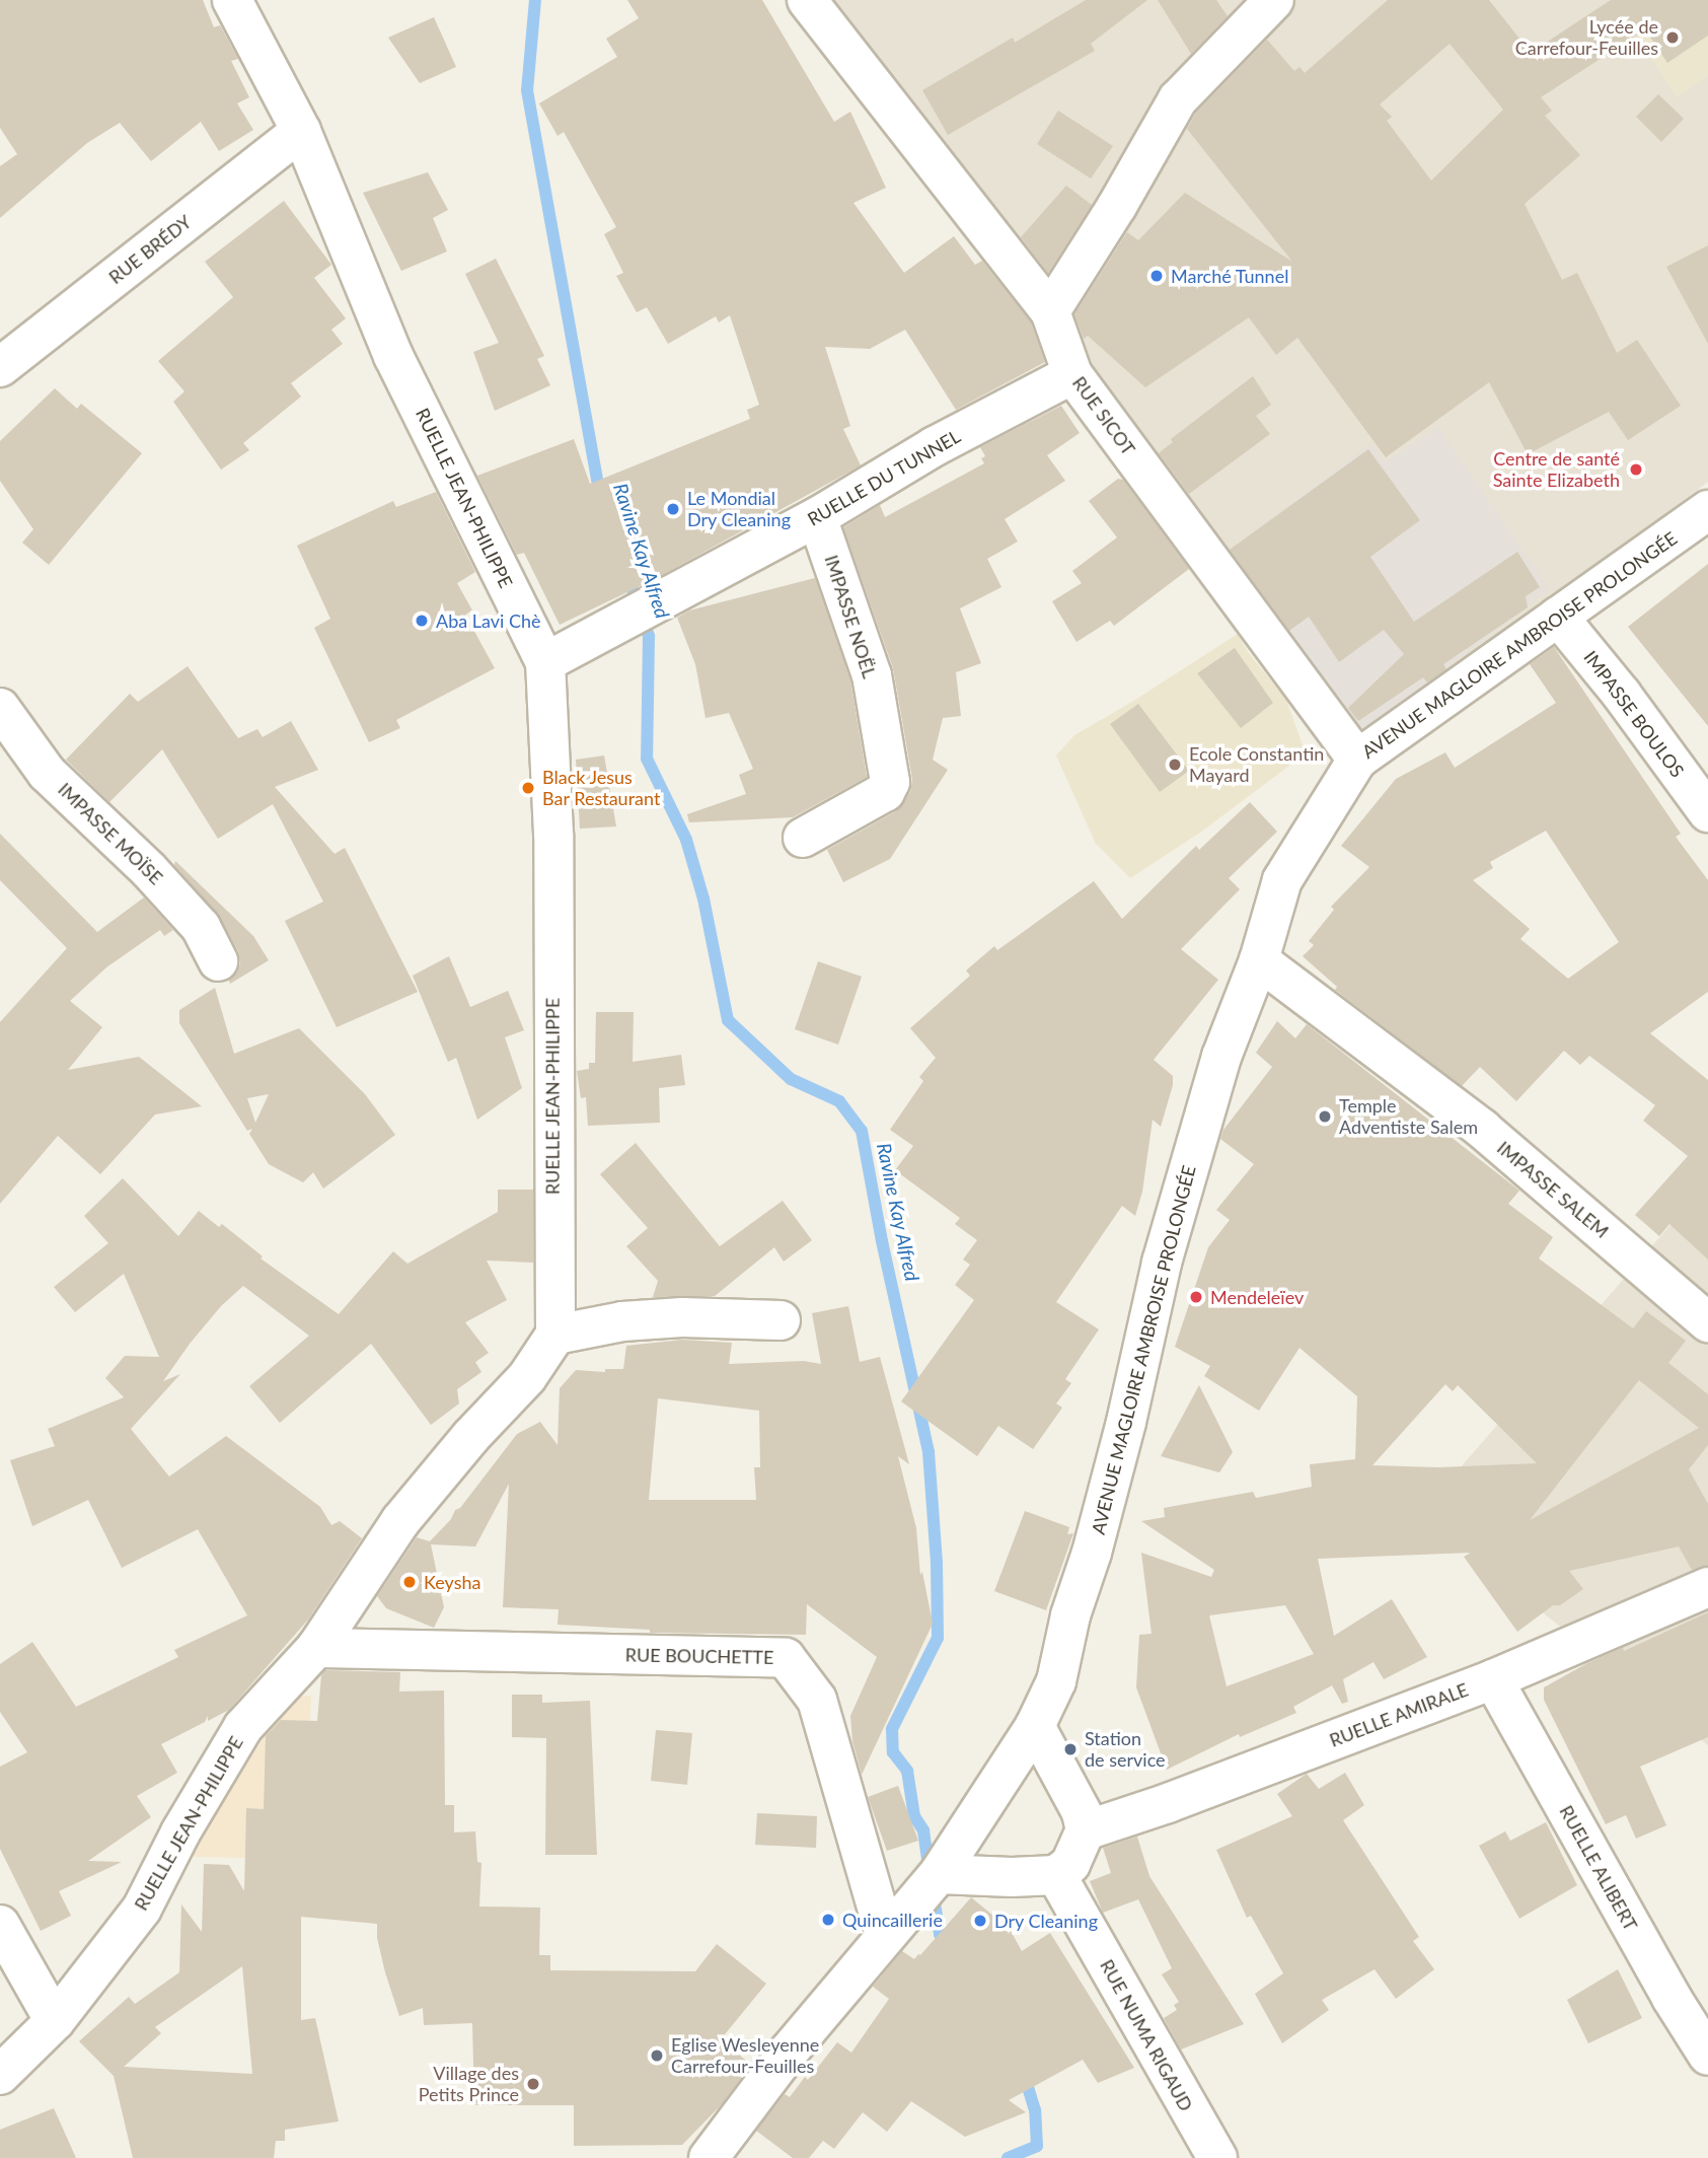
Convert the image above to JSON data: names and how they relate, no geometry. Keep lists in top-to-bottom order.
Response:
{
  "streets": {
    "street": [
      "RUE BRÉDY",
      "RUE SICOT",
      "RUELLE DU TUNNEL",
      "RUELLE JEAN-PHILIPPE",
      "IMPASSE NOËL",
      "AVENUE MAGLOIRE AMBROISE PROLONGÉE",
      "IMPASSE BOULOS",
      "IMPASSE MOÏSE",
      "IMPASSE SALEM",
      "RUE BOUCHETTE",
      "RUELLE AMIRALE",
      "RUELLE ALIBERT",
      "RUE NUMA RIGAUD"
    ]
  },
  "crossings": [
    ["RUE BRÉDY", "RUELLE JEAN-PHILIPPE"],
    ["RUE SICOT", "RUELLE DU TUNNEL"],
    ["RUE SICOT", "AVENUE MAGLOIRE AMBROISE PROLONGÉE"],
    ["RUELLE DU TUNNEL", "RUELLE JEAN-PHILIPPE"],
    ["RUELLE DU TUNNEL", "IMPASSE NOËL"],
    ["RUELLE JEAN-PHILIPPE", "RUE BOUCHETTE"],
    ["AVENUE MAGLOIRE AMBROISE PROLONGÉE", "IMPASSE BOULOS"],
    ["AVENUE MAGLOIRE AMBROISE PROLONGÉE", "IMPASSE SALEM"],
    ["AVENUE MAGLOIRE AMBROISE PROLONGÉE", "RUE BOUCHETTE"],
    ["RUELLE AMIRALE", "RUELLE ALIBERT"]
  ],
  "water": ["Ravine Kay Alfred"],
  "places": [
    "Lycée de Carrefour-Feuilles",
    "Marché Tunnel",
    "Centre de santé Sainte Elizabeth",
    "Le Mondial Dry Cleaning",
    "Aba Lavi Chè",
    "Ecole Constantin Mayard",
    "Black Jesus Bar Restaurant",
    "Temple Adventiste Salem",
    "Mendeleïev",
    "Keysha",
    "Station de service",
    "Quincaillerie",
    "Dry Cleaning",
    "Eglise Wesleyenne Carrefour-Feuilles",
    "Village des Petits Prince"
  ]
}
